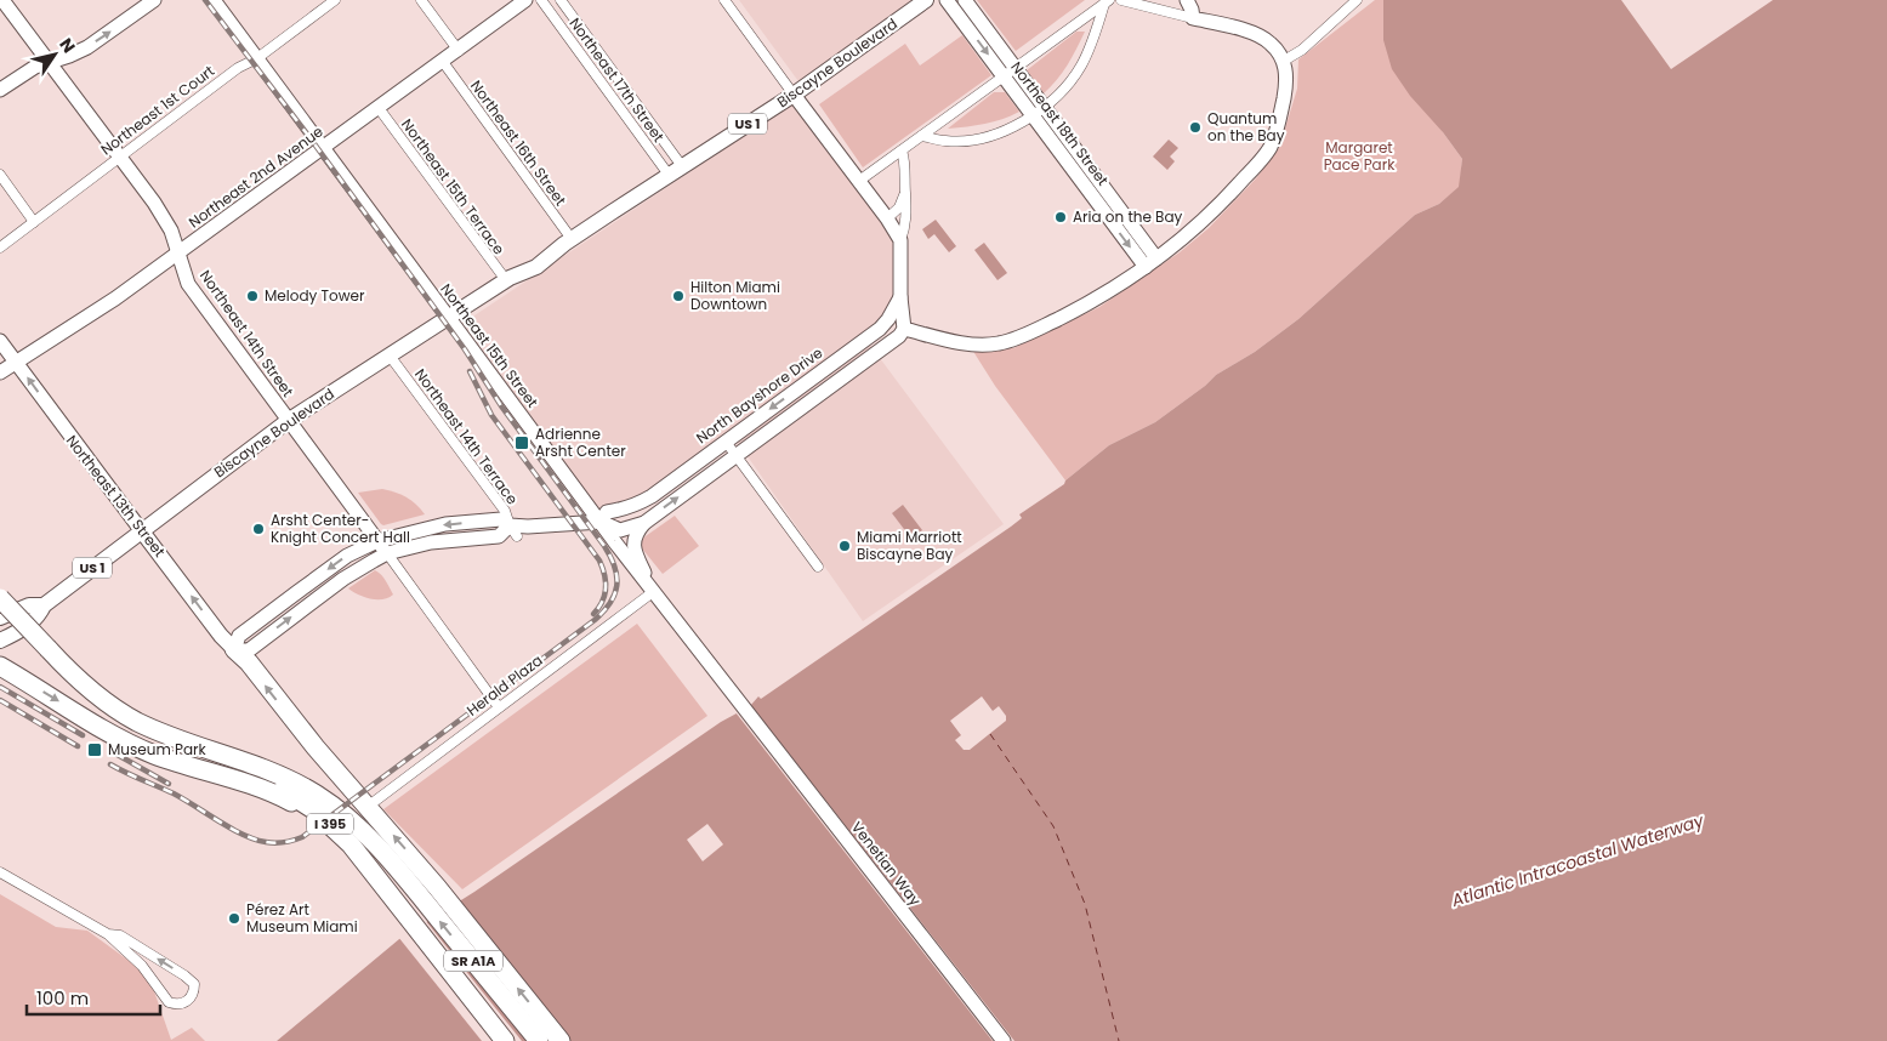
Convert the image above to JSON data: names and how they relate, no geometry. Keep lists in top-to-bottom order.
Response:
{
  "streets": {
    "highway": ["I 395", "SR A1A"],
    "main road": ["Biscayne Boulevard", "US 1", "Northeast 13th Street"],
    "street": [
      "Northeast 17th Street",
      "Northeast 1st Court",
      "Northeast 18th Street",
      "Northeast 16th Street",
      "Northeast 2nd Avenue",
      "Northeast 15th Terrace",
      "Northeast 14th Street",
      "Northeast 15th Street",
      "North Bayshore Drive",
      "Northeast 14th Terrace",
      "Herald Plaza",
      "Venetian Way"
    ]
  },
  "crossings": [
    ["Biscayne Boulevard", "Northeast 17th Street"],
    ["Biscayne Boulevard", "Northeast 16th Street"],
    ["Biscayne Boulevard", "Northeast 15th Terrace"],
    ["Biscayne Boulevard", "Northeast 14th Street"],
    ["Biscayne Boulevard", "Northeast 15th Street"],
    ["Biscayne Boulevard", "Northeast 14th Terrace"],
    ["Biscayne Boulevard", "Northeast 13th Street"],
    ["Biscayne Boulevard", "I 395"],
    ["Northeast 1st Court", "Northeast 14th Street"],
    ["Northeast 1st Court", "Northeast 15th Street"],
    ["Northeast 16th Street", "Northeast 2nd Avenue"],
    ["Northeast 2nd Avenue", "Northeast 15th Terrace"],
    ["Northeast 2nd Avenue", "Northeast 14th Street"],
    ["Northeast 2nd Avenue", "Northeast 15th Street"],
    ["Northeast 2nd Avenue", "Northeast 13th Street"],
    ["Northeast 14th Street", "North Bayshore Drive"],
    ["Northeast 14th Street", "Herald Plaza"],
    ["Northeast 15th Street", "North Bayshore Drive"],
    ["Northeast 15th Street", "Herald Plaza"],
    ["Northeast 15th Street", "Venetian Way"],
    ["North Bayshore Drive", "Northeast 14th Terrace"],
    ["North Bayshore Drive", "Northeast 13th Street"],
    ["I 395", "SR A1A"]
  ],
  "one_way": ["Northeast 13th Street"],
  "water": ["Atlantic Intracoastal Waterway"],
  "parks": ["Margaret Pace Park"],
  "places": {
    "other": [
      "Quantum on the Bay",
      "Aria on the Bay",
      "Melody Tower",
      "Hilton Miami Downtown",
      "Arsht Center- Knight Concert Hall",
      "Miami Marriott Biscayne Bay",
      "Pérez Art Museum Miami"
    ],
    "transit": ["Adrienne Arsht Center", "Museum Park"]
  },
  "scale_bar": "100 m",
  "north": "top right"
}
